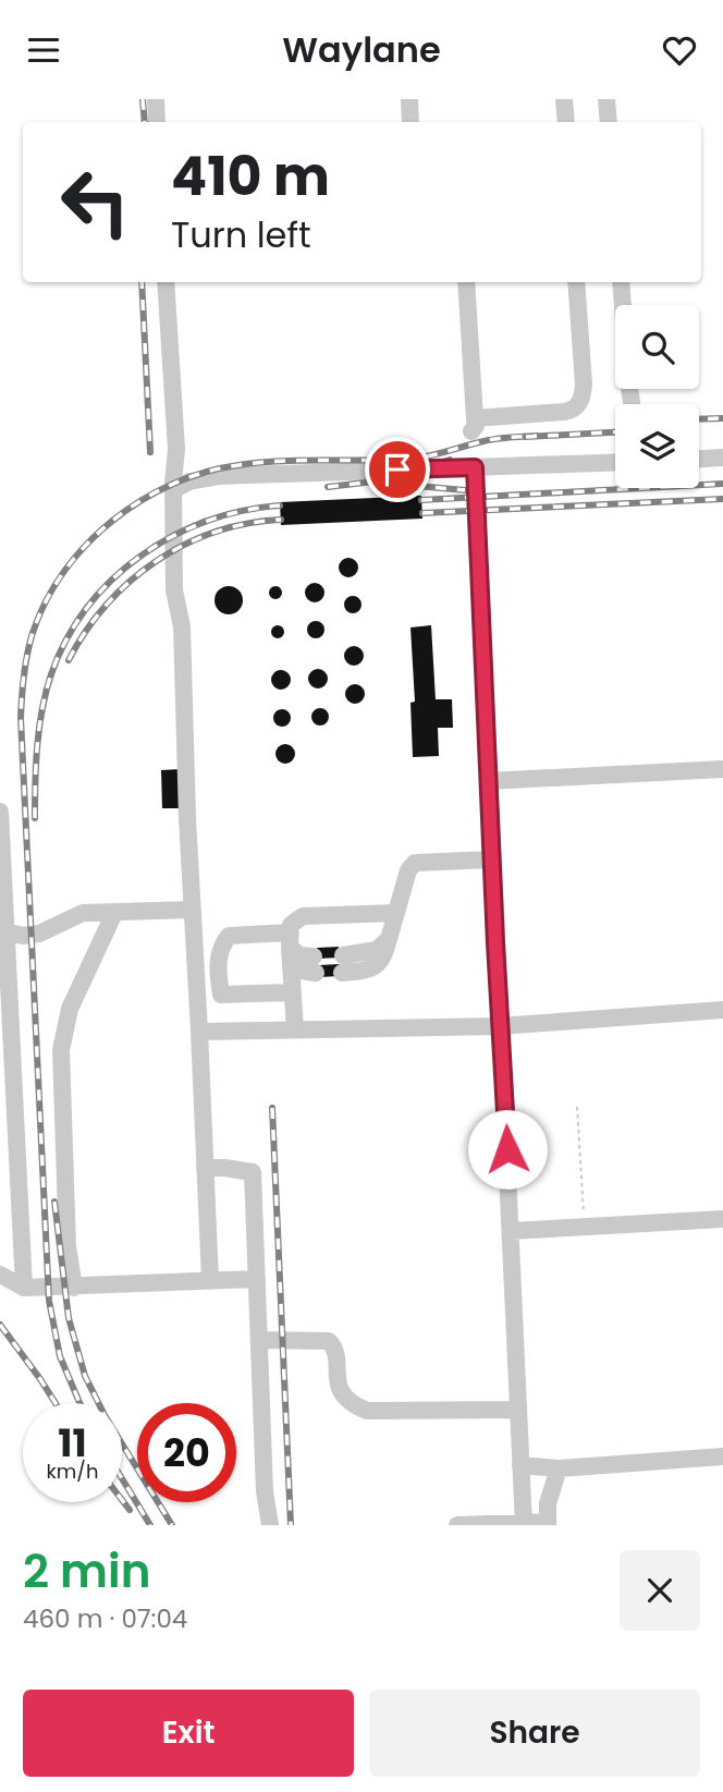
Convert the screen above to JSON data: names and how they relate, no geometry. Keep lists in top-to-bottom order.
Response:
{
  "page": {
    "header": "Waylane",
    "turn": ["410 m", "Turn left"],
    "speed": "11 km/h",
    "limit": "20",
    "heading": ["2 min", "460 m · 07:04"],
    "buttons": ["Exit", "Share"]
  }
}
